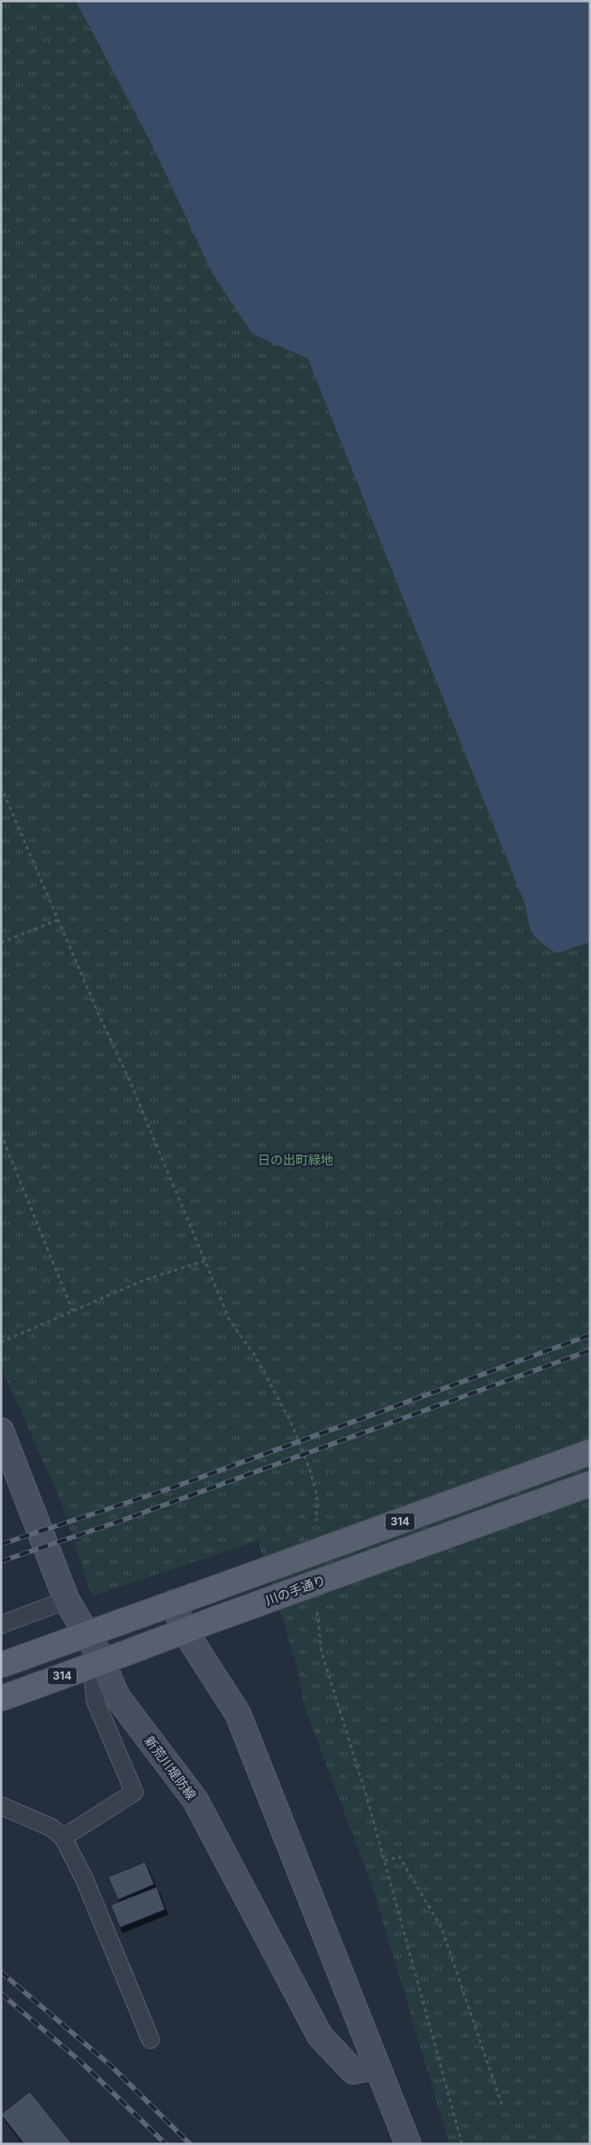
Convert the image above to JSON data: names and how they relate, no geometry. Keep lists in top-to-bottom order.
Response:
{
  "streets": {
    "main road": ["314", "川の手通り", "新荒川堤防線"]
  },
  "parks": ["日の出町緑地"]
}
